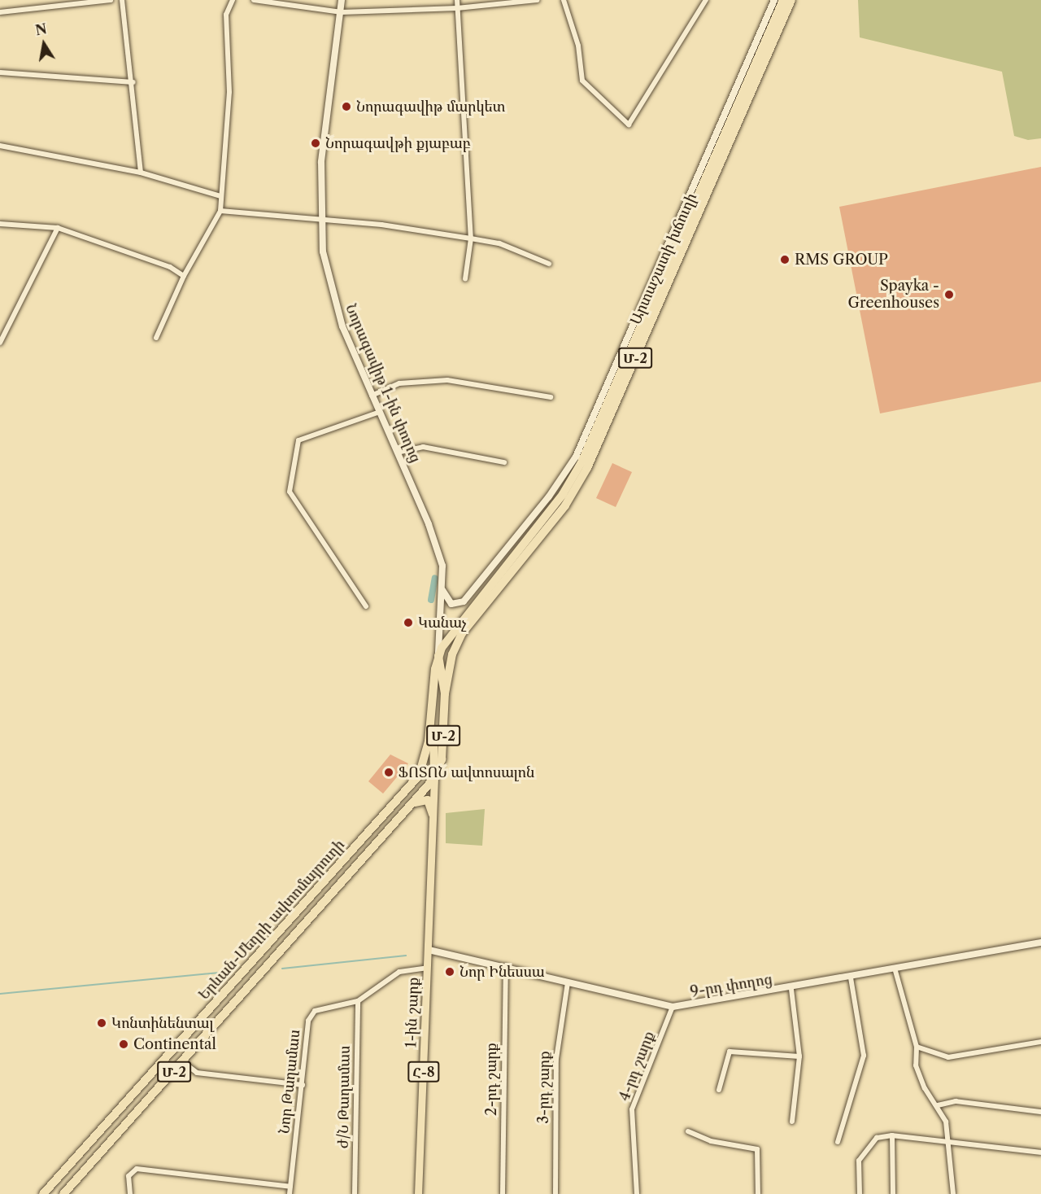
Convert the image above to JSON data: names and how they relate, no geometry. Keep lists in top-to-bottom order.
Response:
{
  "streets": {
    "highway": ["Արտաշատի խճուղի", "Մ-2", "Երևան-Մեղրի ավտոմայրուղի"],
    "main road": ["Նորագավիթ 1-ին փողոց", "1-ին շարք", "Հ-8"],
    "street": [
      "9-րդ փողոց",
      "4-րդ շարք",
      "2-րդ շարք",
      "Նոր Թաղամաս",
      "3-րդ շարք",
      "Ժ/Ն Թաղամաս"
    ]
  },
  "crossings": [
    ["Արտաշատի խճուղի", "Մ-2"],
    ["Արտաշատի խճուղի", "Նորագավիթ 1-ին փողոց"],
    ["Արտաշատի խճուղի", "Երևան-Մեղրի ավտոմայրուղի"],
    ["Մ-2", "Նորագավիթ 1-ին փողոց"],
    ["Մ-2", "Երևան-Մեղրի ավտոմայրուղի"],
    ["Մ-2", "Հ-8"],
    ["Նորագավիթ 1-ին փողոց", "Երևան-Մեղրի ավտոմայրուղի"],
    ["Երևան-Մեղրի ավտոմայրուղի", "Հ-8"],
    ["9-րդ փողոց", "1-ին շարք"],
    ["9-րդ փողոց", "4-րդ շարք"],
    ["9-րդ փողոց", "Հ-8"],
    ["9-րդ փողոց", "2-րդ շարք"],
    ["9-րդ փողոց", "3-րդ շարք"],
    ["1-ին շարք", "Հ-8"],
    ["1-ին շարք", "Նոր Թաղամաս"],
    ["Նոր Թաղամաս", "Ժ/Ն Թաղամաս"]
  ],
  "places": [
    "Նորագավիթ մարկետ",
    "Նորագավթի քյաբաբ",
    "RMS GROUP",
    "Spayka - Greenhouses",
    "Կանաչ",
    "ՖՈՏՈՆ ավտոսալոն",
    "Նոր Ինեսսա",
    "Կոնտինենտալ",
    "Continental"
  ],
  "north": "top"
}
